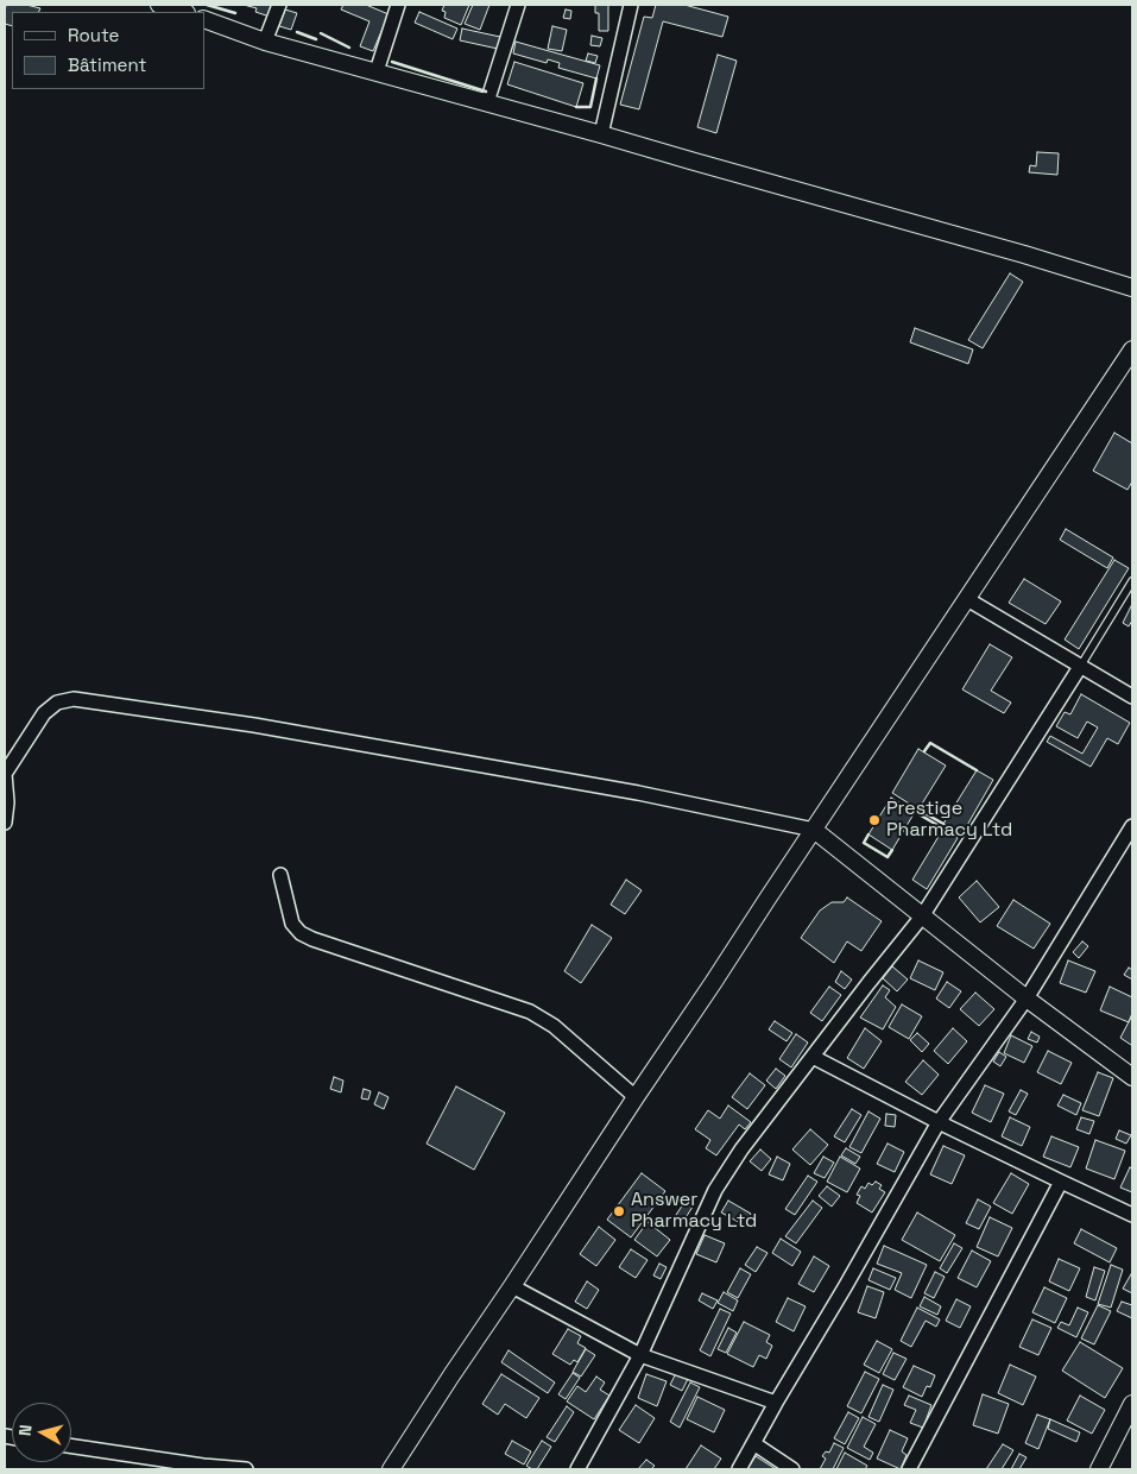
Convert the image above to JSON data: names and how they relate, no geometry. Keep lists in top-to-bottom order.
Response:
{
  "places": ["Prestige Pharmacy Ltd", "Answer Pharmacy Ltd"],
  "legend": ["Route", "Bâtiment"],
  "north": "left"
}
